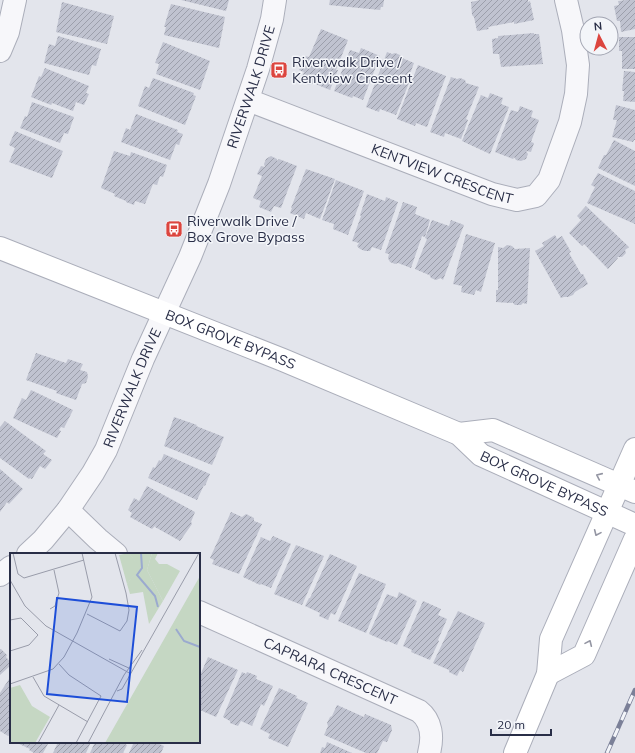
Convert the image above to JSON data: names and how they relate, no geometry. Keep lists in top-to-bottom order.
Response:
{
  "streets": {
    "main road": ["BOX GROVE BYPASS"],
    "street": ["RIVERWALK DRIVE", "KENTVIEW CRESCENT", "CAPRARA CRESCENT"]
  },
  "crossings": [
    ["RIVERWALK DRIVE", "KENTVIEW CRESCENT"],
    ["RIVERWALK DRIVE", "BOX GROVE BYPASS"]
  ],
  "places": {
    "bus stop": ["Riverwalk Drive / Kentview Crescent", "Riverwalk Drive / Box Grove Bypass"]
  },
  "scale_bar": "20 m",
  "north": "top"
}
